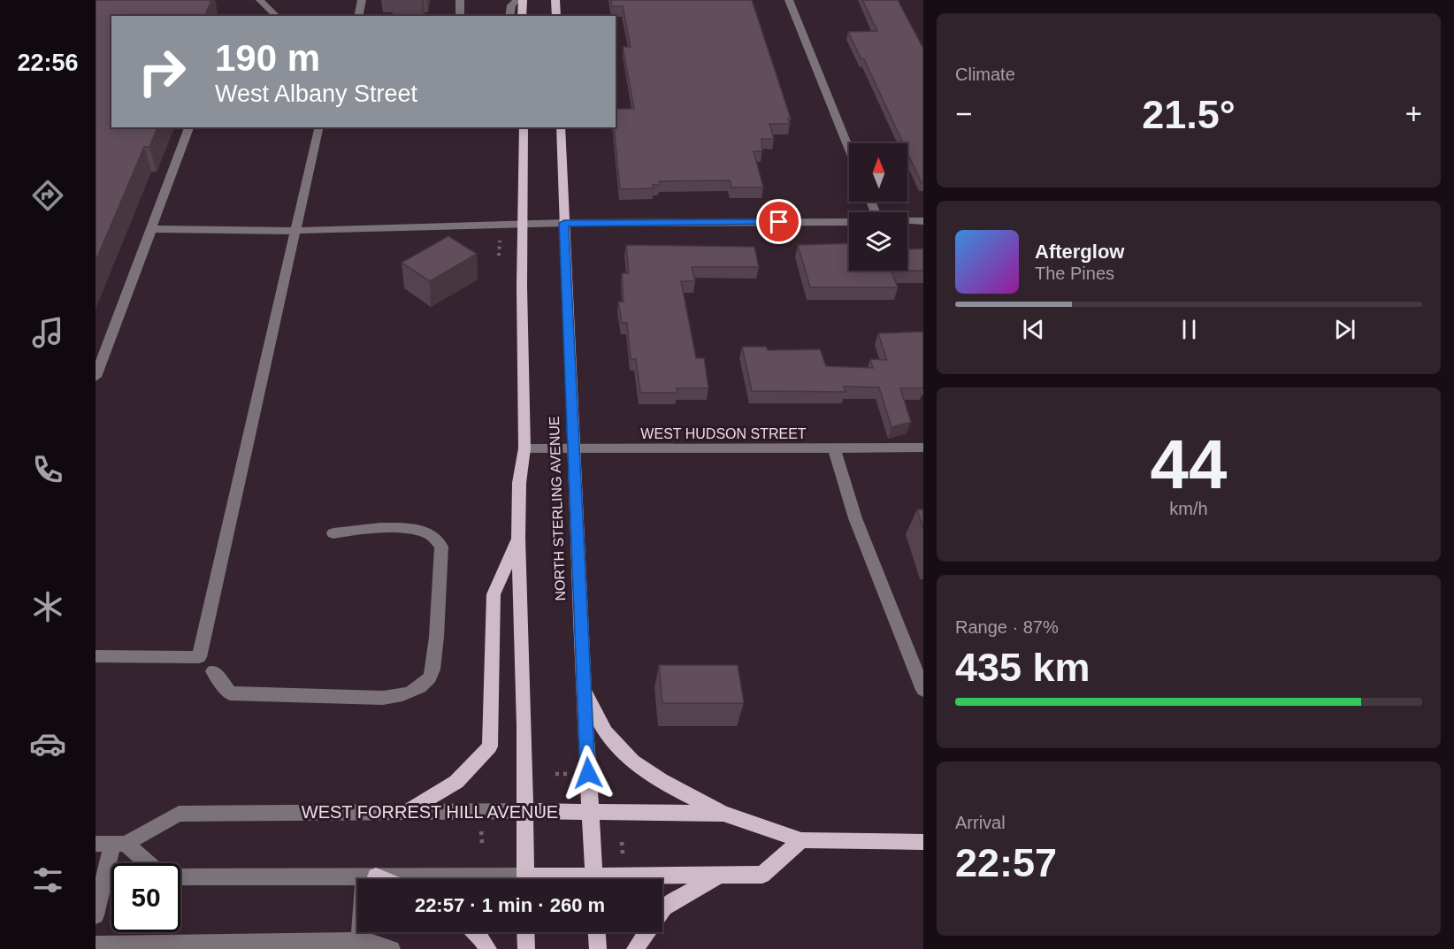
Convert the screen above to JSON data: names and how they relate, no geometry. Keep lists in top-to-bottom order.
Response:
{
  "streets": {
    "main road": ["NORTH STERLING AVENUE", "WEST FORREST HILL AVENUE"],
    "street": ["WEST HUDSON STREET"]
  },
  "crossings": [
    ["WEST HUDSON STREET", "NORTH STERLING AVENUE"],
    ["NORTH STERLING AVENUE", "WEST FORREST HILL AVENUE"]
  ],
  "north": "top",
  "page": {
    "tabs": "22:56",
    "tile": [
      "Climate",
      ["44", "km/h"],
      ["Range · 87%", "435 km"],
      ["Arrival", "22:57"]
    ],
    "turn": ["190 m", "West Albany Street"],
    "heat": ["−", "21.5°", "+"],
    "song": ["Afterglow", "The Pines"],
    "limit": "50",
    "trip": "22:57 · 1 min · 260 m"
  }
}
